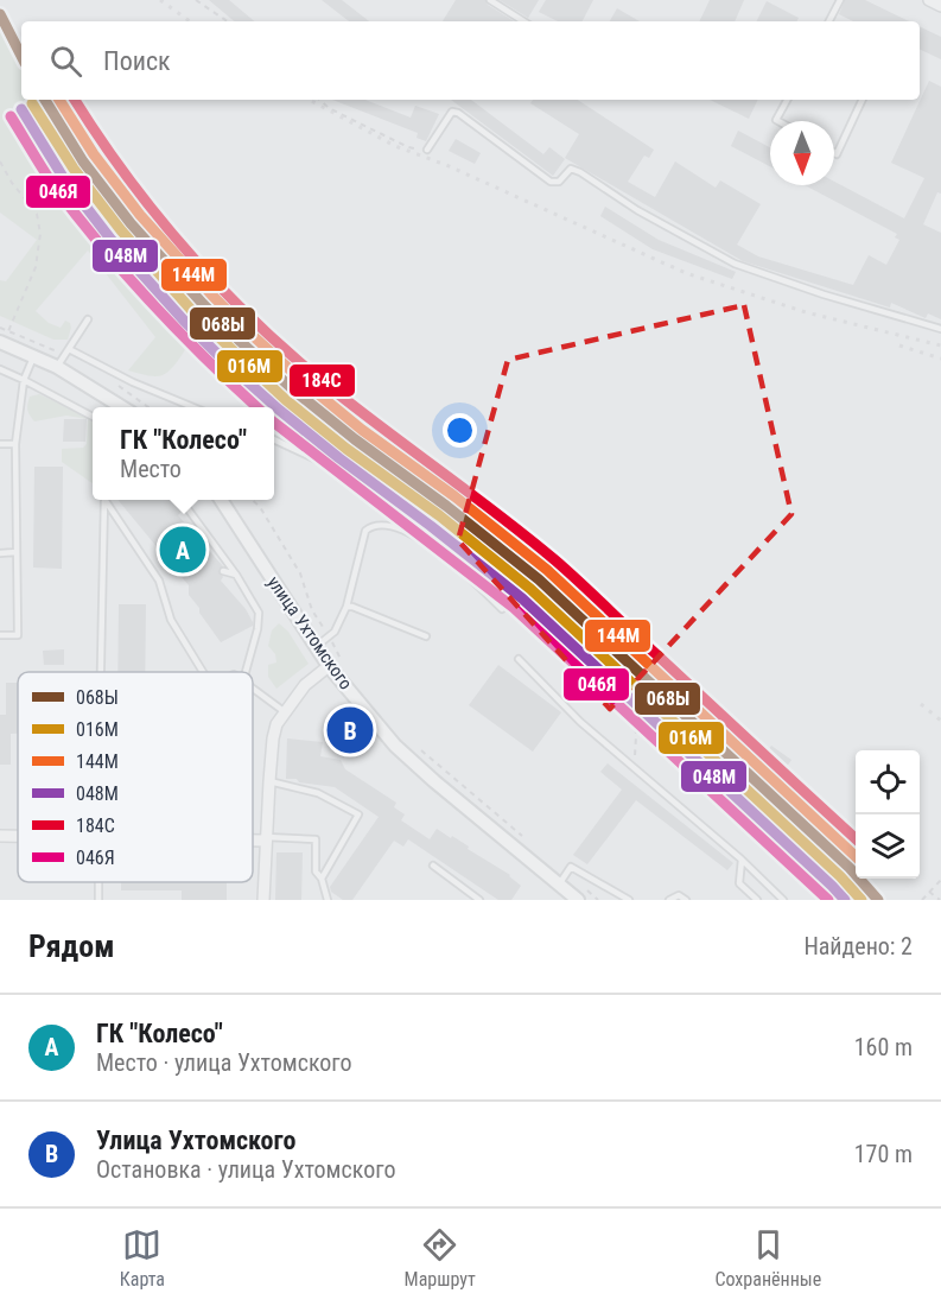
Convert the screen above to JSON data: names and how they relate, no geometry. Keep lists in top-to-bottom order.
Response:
{
  "streets": {
    "street": ["улица Ухтомского"]
  },
  "lines": [
    "transit line 068Ы",
    "transit line 144М",
    "transit line 184С",
    "transit line 016М",
    "transit line 048М",
    "transit line 046Я"
  ],
  "legend": [
    "068Ы",
    "016М",
    "144М",
    "048М",
    "184С",
    "046Я"
  ],
  "north": "bottom",
  "page": {
    "search": "Поиск",
    "popup": ["ГК \"Колесо\"", "Место"],
    "pins": ["A", "B"],
    "heading": ["Рядом", "Найдено: 2"],
    "list": [
      {
        "mark": "A",
        "name": "ГК \"Колесо\"",
        "note": "Место · улица Ухтомского",
        "value": "160 m"
      },
      {
        "mark": "B",
        "name": "Улица Ухтомского",
        "note": "Остановка · улица Ухтомского",
        "value": "170 m"
      }
    ],
    "nav": ["Карта", "Маршрут", "Сохранённые"]
  }
}
